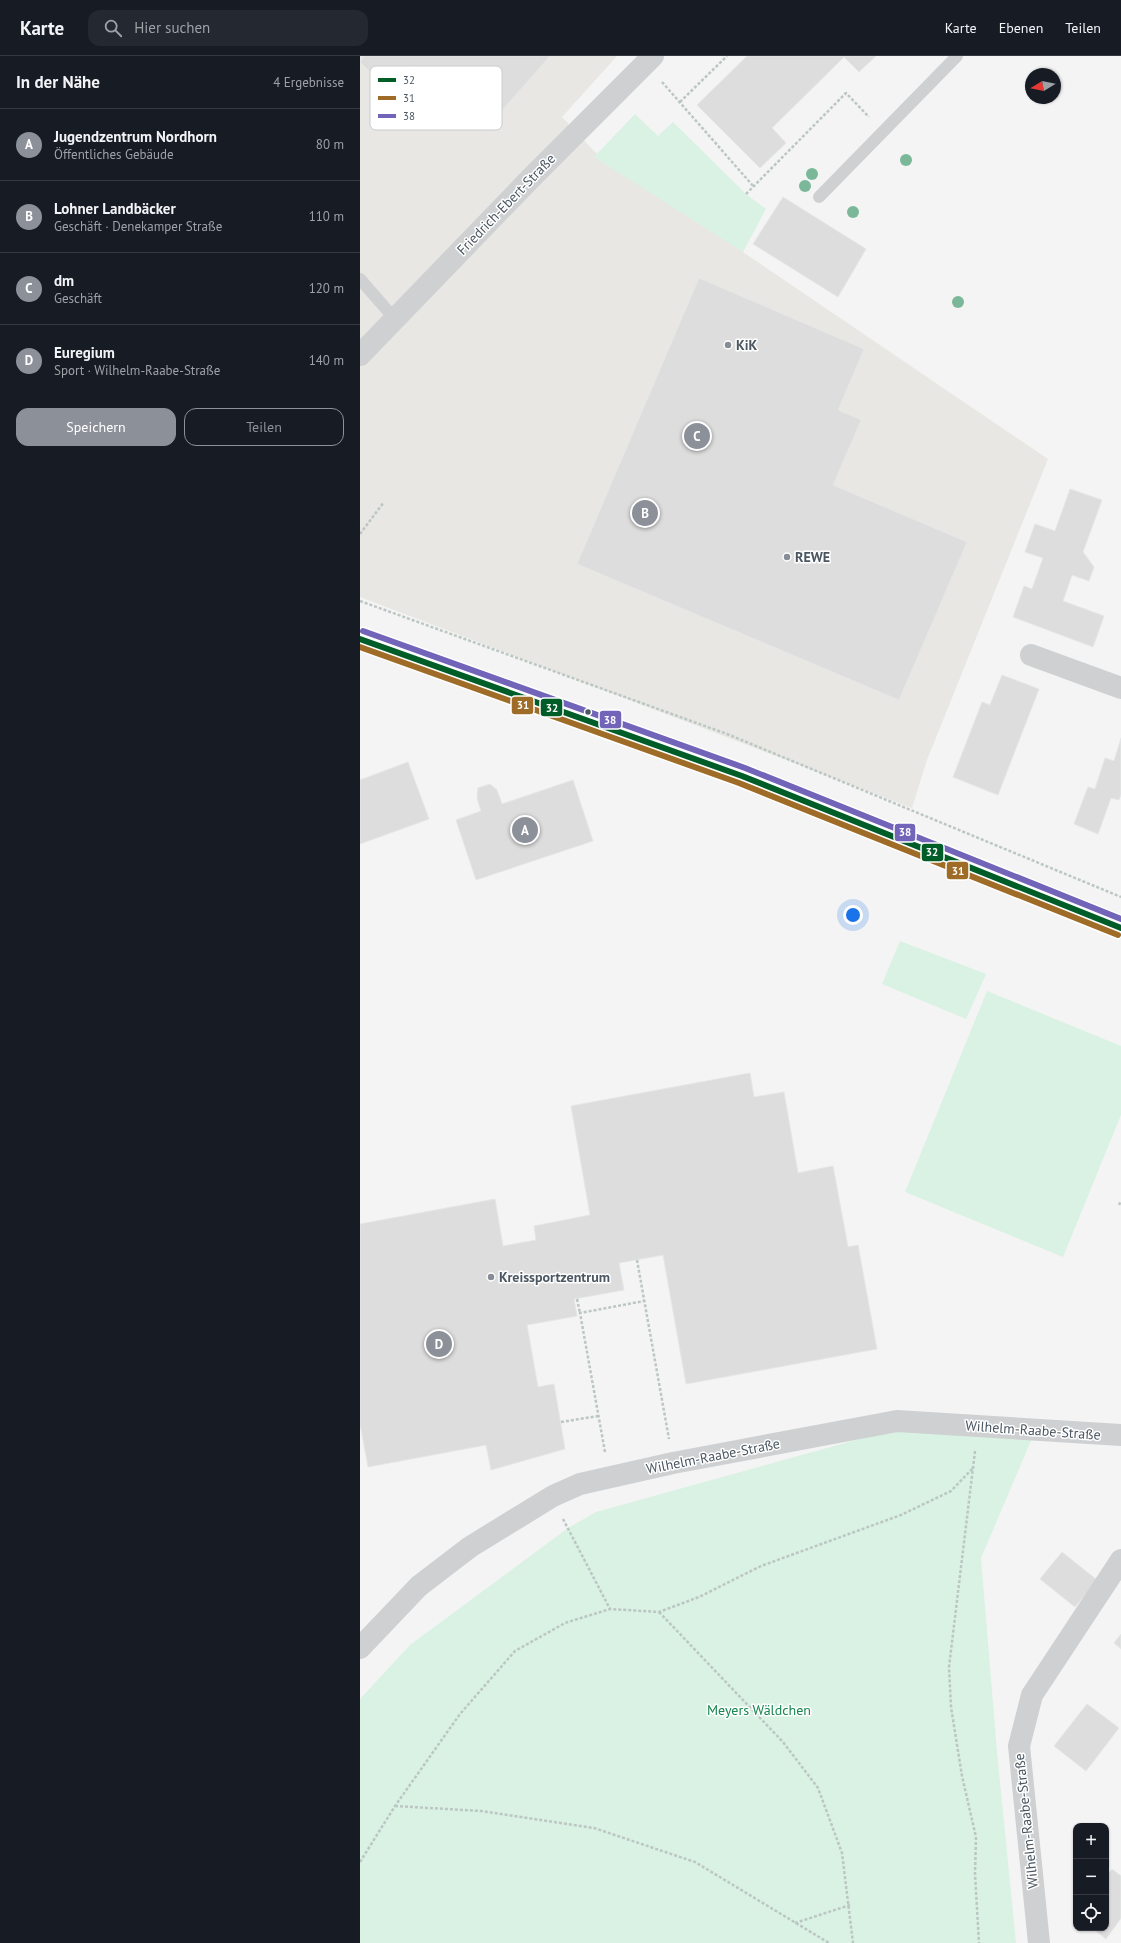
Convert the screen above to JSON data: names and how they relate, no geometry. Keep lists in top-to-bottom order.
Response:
{
  "streets": {
    "street": ["Friedrich-Ebert-Straße", "Wilhelm-Raabe-Straße"]
  },
  "parks": ["Meyers Wäldchen"],
  "places": ["KiK", "REWE", "Kreissportzentrum"],
  "lines": ["transit line 38", "transit line 32", "transit line 31"],
  "legend": ["32", "31", "38"],
  "north": "left",
  "page": {
    "header": "Karte",
    "search": "Hier suchen",
    "nav": ["Karte", "Ebenen", "Teilen"],
    "heading": ["In der Nähe", "4 Ergebnisse"],
    "list": [
      {
        "mark": "A",
        "name": "Jugendzentrum Nordhorn",
        "note": "Öffentliches Gebäude",
        "value": "80 m"
      },
      {
        "mark": "B",
        "name": "Lohner Landbäcker",
        "note": "Geschäft · Denekamper Straße",
        "value": "110 m"
      },
      {
        "mark": "C",
        "name": "dm",
        "note": "Geschäft",
        "value": "120 m"
      },
      {
        "mark": "D",
        "name": "Euregium",
        "note": "Sport · Wilhelm-Raabe-Straße",
        "value": "140 m"
      }
    ],
    "buttons": ["Speichern", "Teilen"],
    "pins": [
      "C",
      "B",
      "A",
      "D"
    ],
    "map_buttons": ["+", "−"]
  }
}
